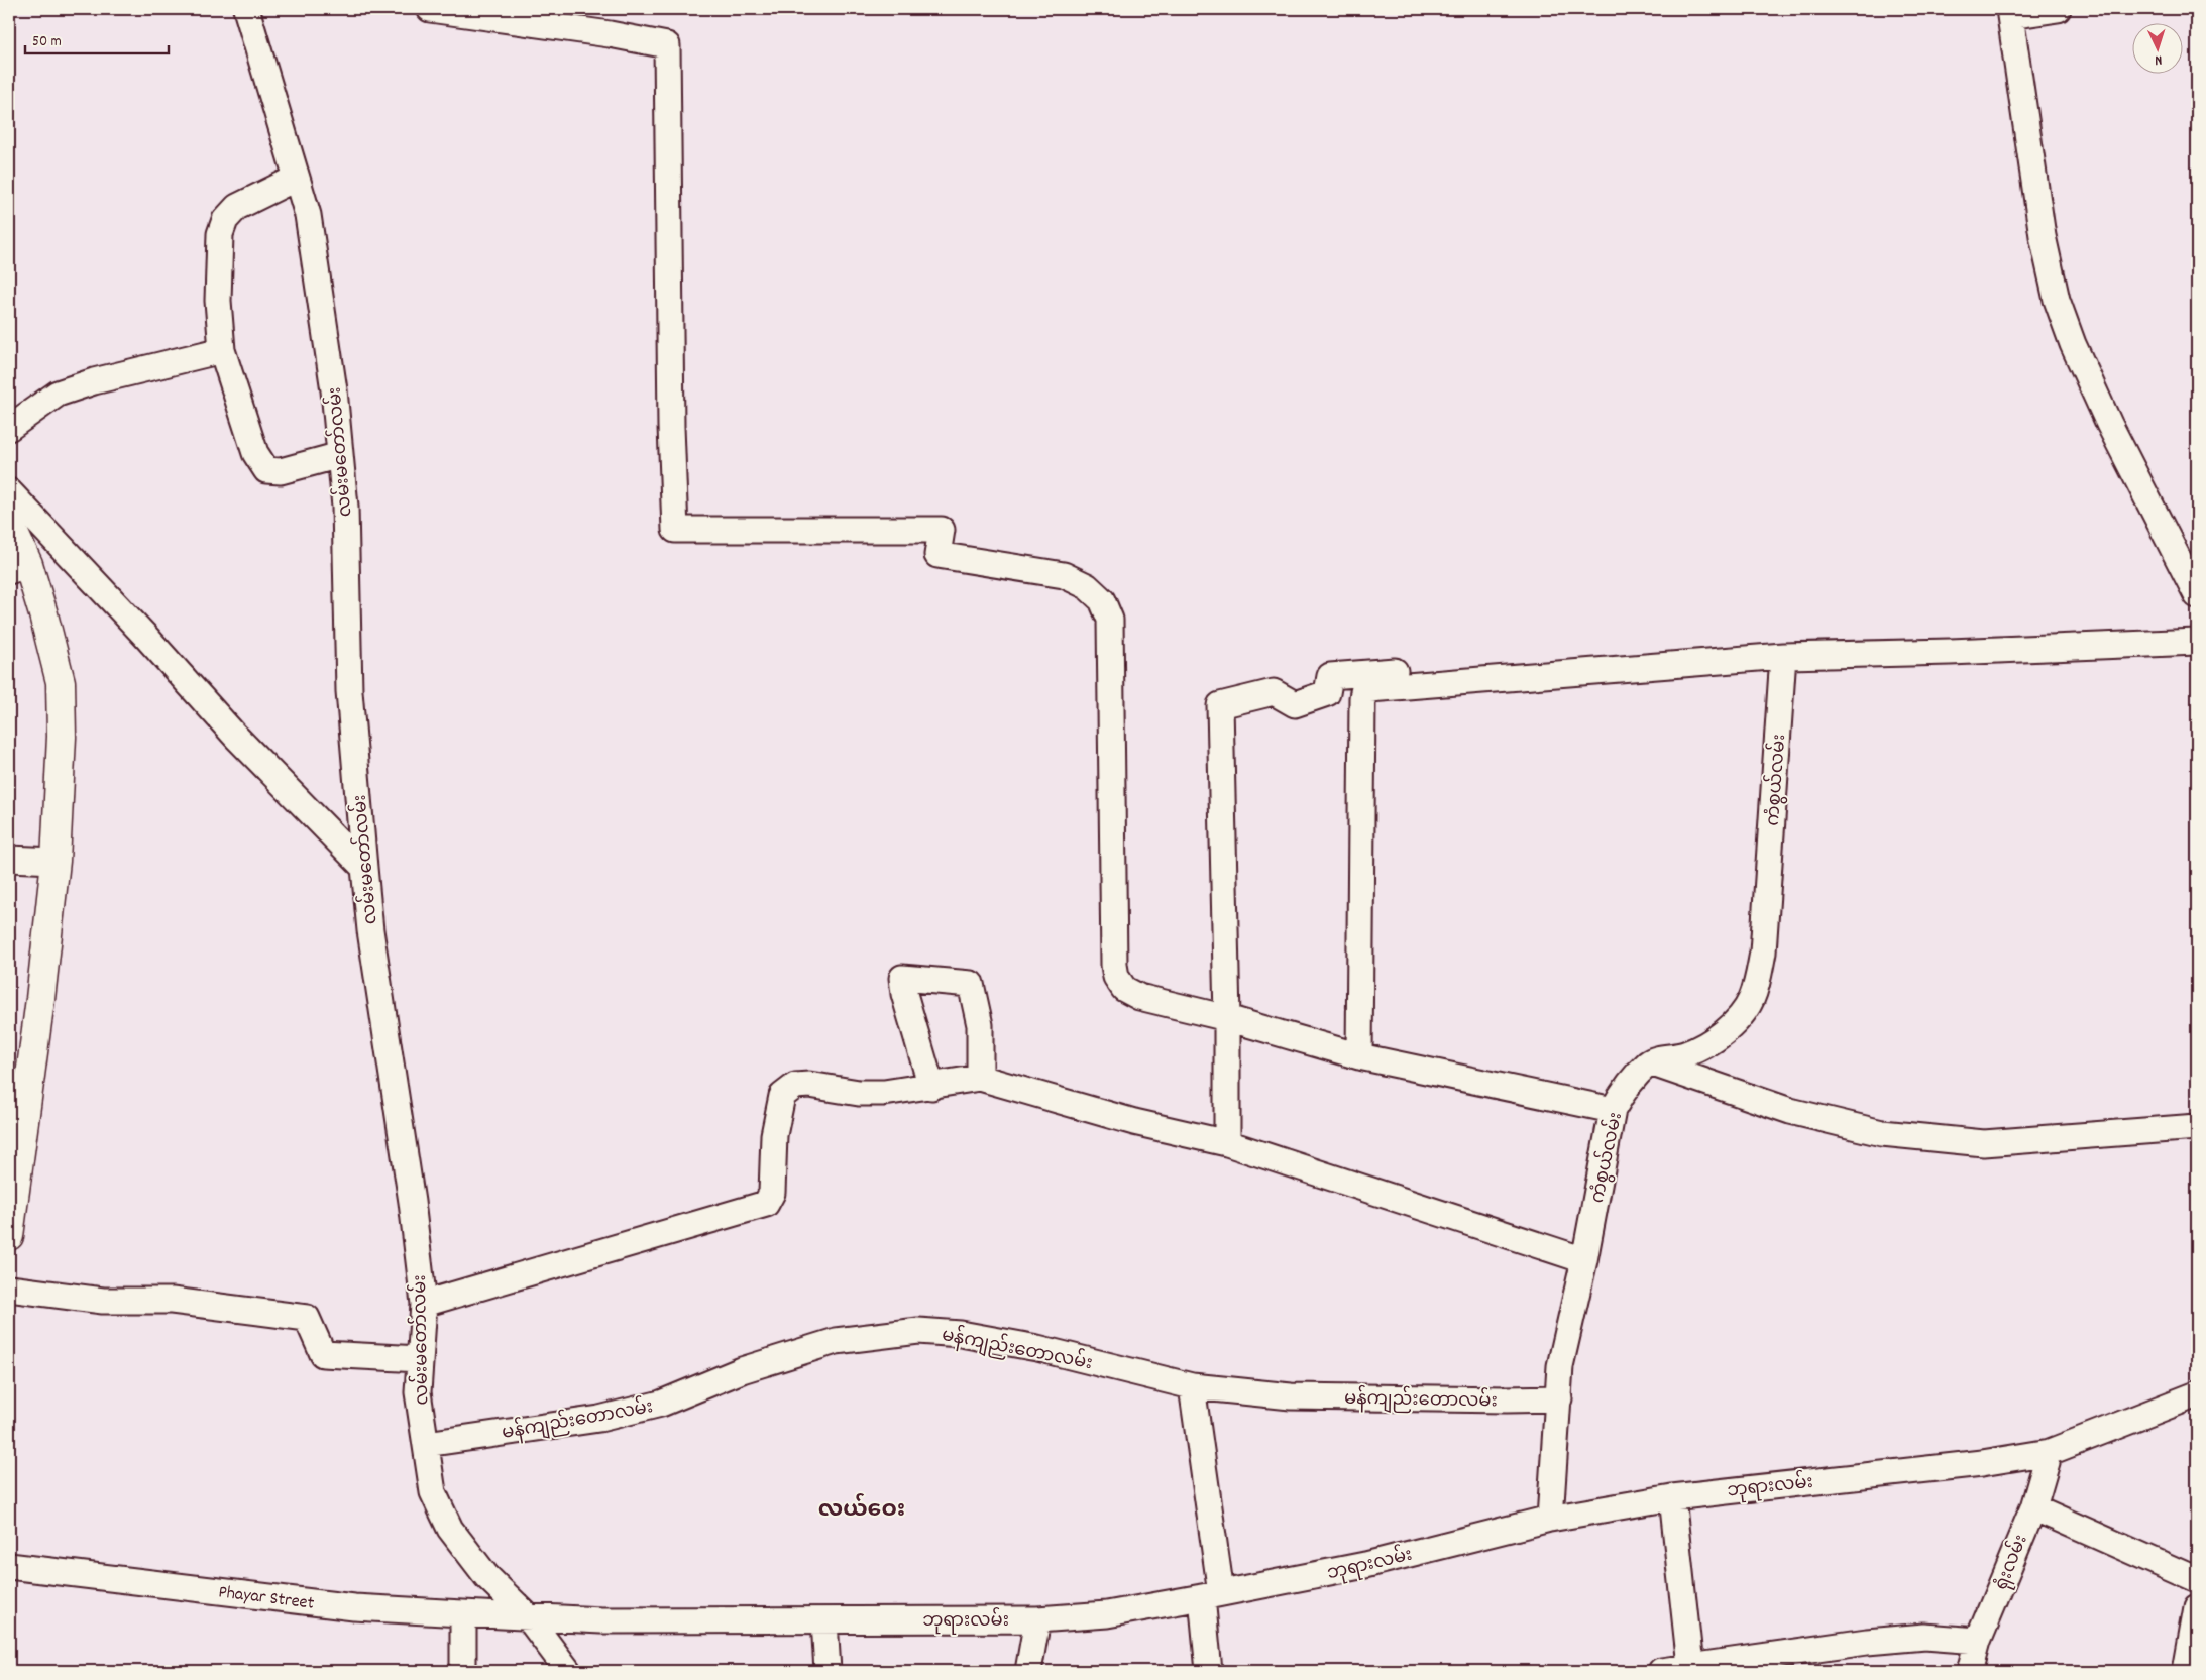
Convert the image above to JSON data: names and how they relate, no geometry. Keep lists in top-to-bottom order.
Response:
{
  "streets": {
    "street": [
      "လမ်းမတော်လမ်း",
      "ကံစွယ်လမ်း",
      "မန်ကျည်းတောလမ်း",
      "ဘုရားလမ်း",
      "ရုံးလမ်း",
      "Phayar Street"
    ]
  },
  "crossings": [
    ["လမ်းမတော်လမ်း", "မန်ကျည်းတောလမ်း"],
    ["လမ်းမတော်လမ်း", "ဘုရားလမ်း"],
    ["လမ်းမတော်လမ်း", "Phayar Street"],
    ["ကံစွယ်လမ်း", "မန်ကျည်းတောလမ်း"],
    ["ကံစွယ်လမ်း", "ဘုရားလမ်း"],
    ["ဘုရားလမ်း", "ရုံးလမ်း"],
    ["ဘုရားလမ်း", "Phayar Street"]
  ],
  "districts": ["လယ်ဝေး"],
  "scale_bar": "50 m",
  "north": "bottom"
}
